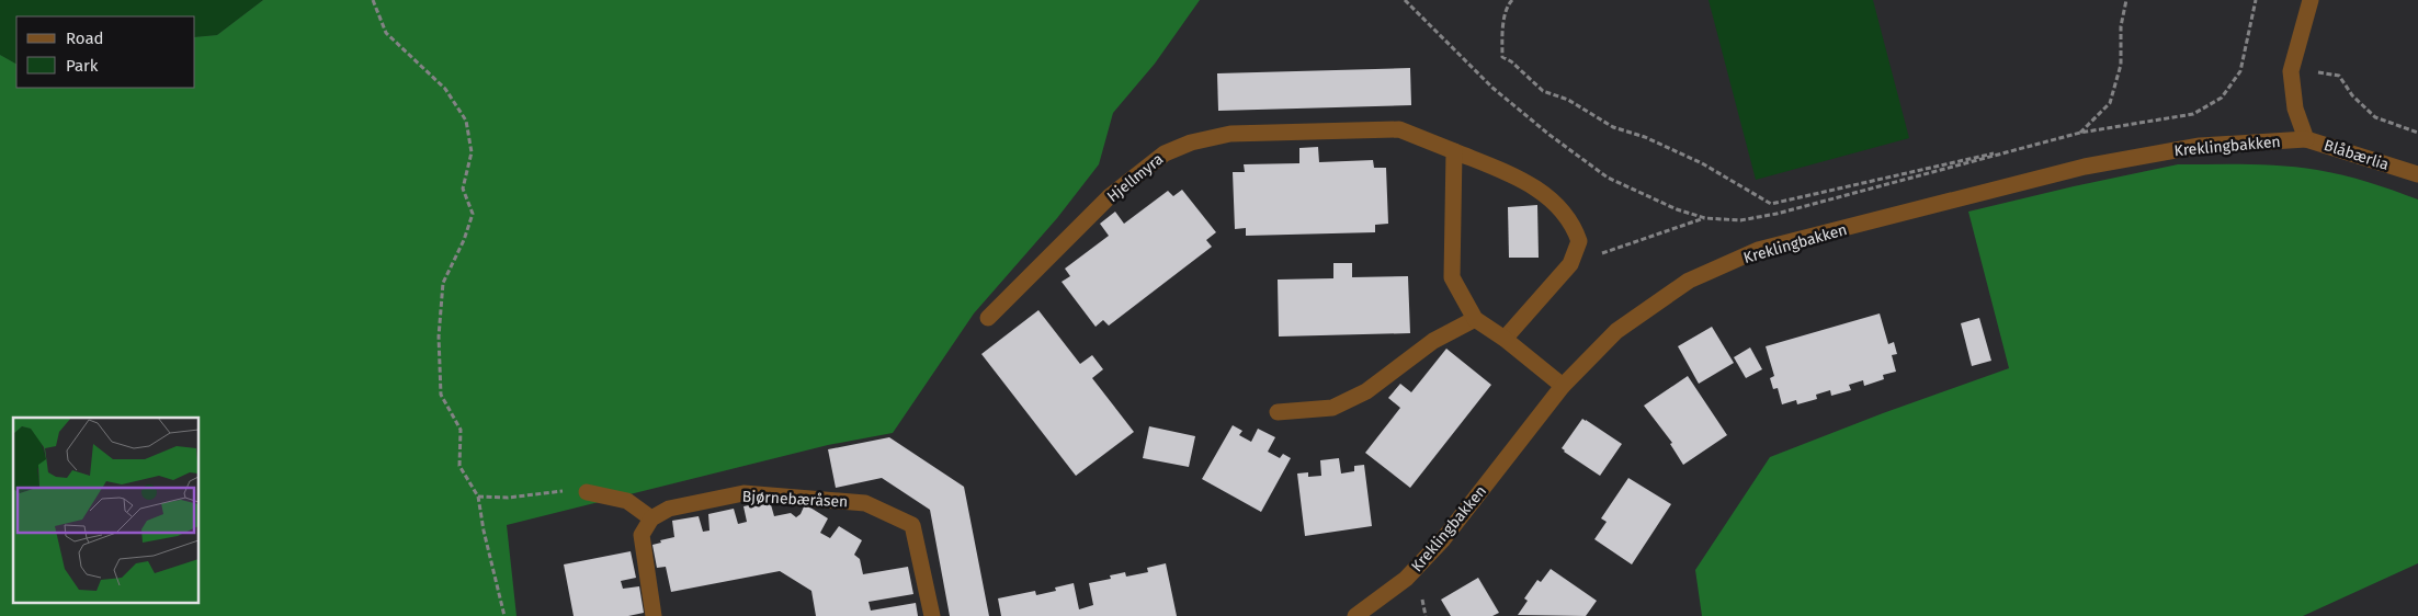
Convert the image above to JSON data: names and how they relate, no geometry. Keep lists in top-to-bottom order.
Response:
{
  "streets": {
    "street": [
      "Kreklingbakken",
      "Blåbærlia",
      "Hjellmyra",
      "Bjørnebæråsen"
    ]
  },
  "crossings": [
    ["Kreklingbakken", "Blåbærlia"]
  ],
  "legend": ["Road", "Park"]
}
